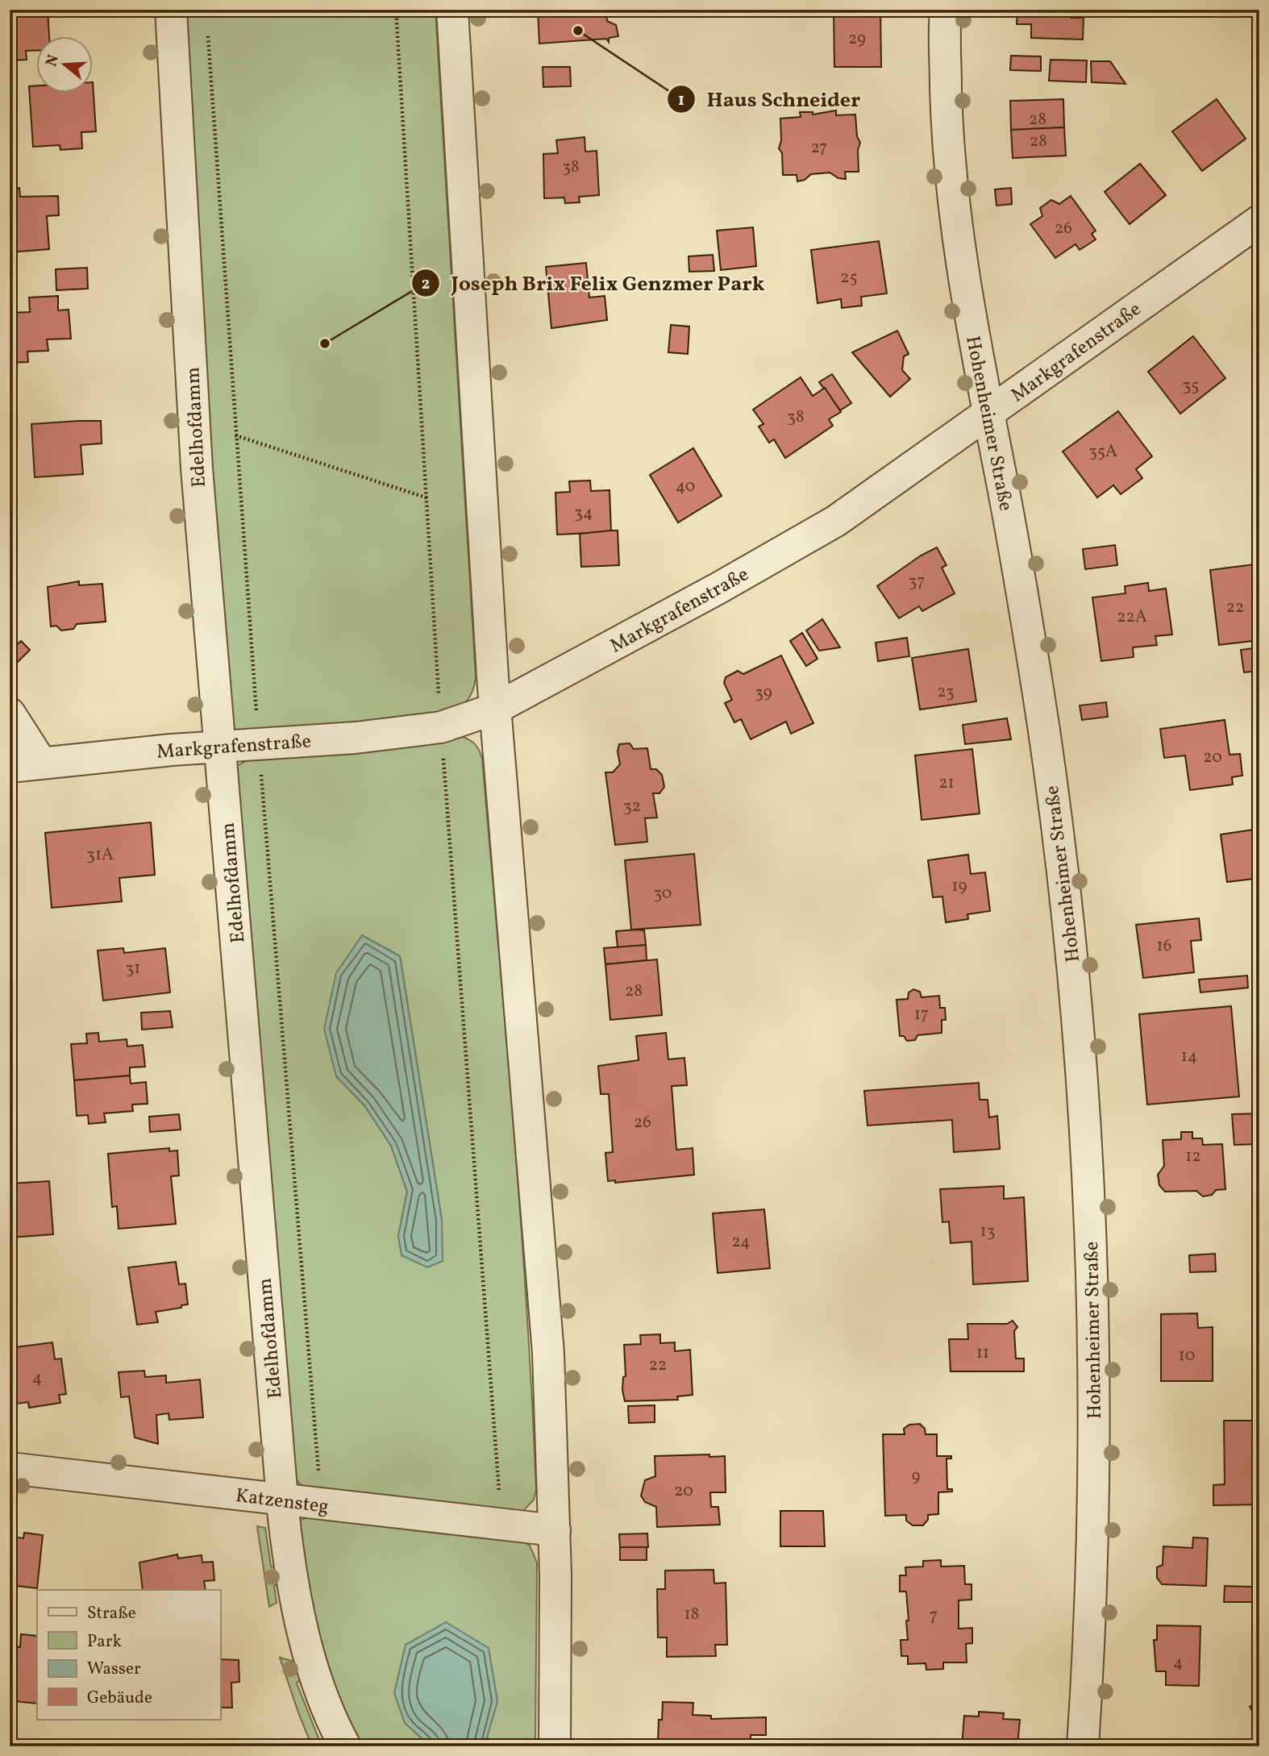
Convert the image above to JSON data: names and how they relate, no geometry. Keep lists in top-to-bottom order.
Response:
{
  "streets": {
    "street": [
      "Markgrafenstraße",
      "Hohenheimer Straße",
      "Edelhofdamm",
      "Katzensteg"
    ]
  },
  "crossings": [
    ["Markgrafenstraße", "Hohenheimer Straße"],
    ["Markgrafenstraße", "Edelhofdamm"],
    ["Edelhofdamm", "Katzensteg"]
  ],
  "places": ["Haus Schneider", "Joseph Brix Felix Genzmer Park"],
  "house_numbers": [
    "29",
    "28",
    "28",
    "27",
    "38",
    "26",
    "25",
    "35",
    "38",
    "35A",
    "40",
    "34",
    "37",
    "22",
    "22A",
    "23",
    "39",
    "20",
    "21",
    "32",
    "31A",
    "19",
    "30",
    "16",
    "31",
    "28",
    "17",
    "14",
    "26",
    "12",
    "13",
    "24",
    "11",
    "10",
    "22",
    "4",
    "9",
    "20",
    "18",
    "7",
    "4"
  ],
  "legend": [
    "Straße",
    "Park",
    "Wasser",
    "Gebäude"
  ],
  "north": "left"
}
